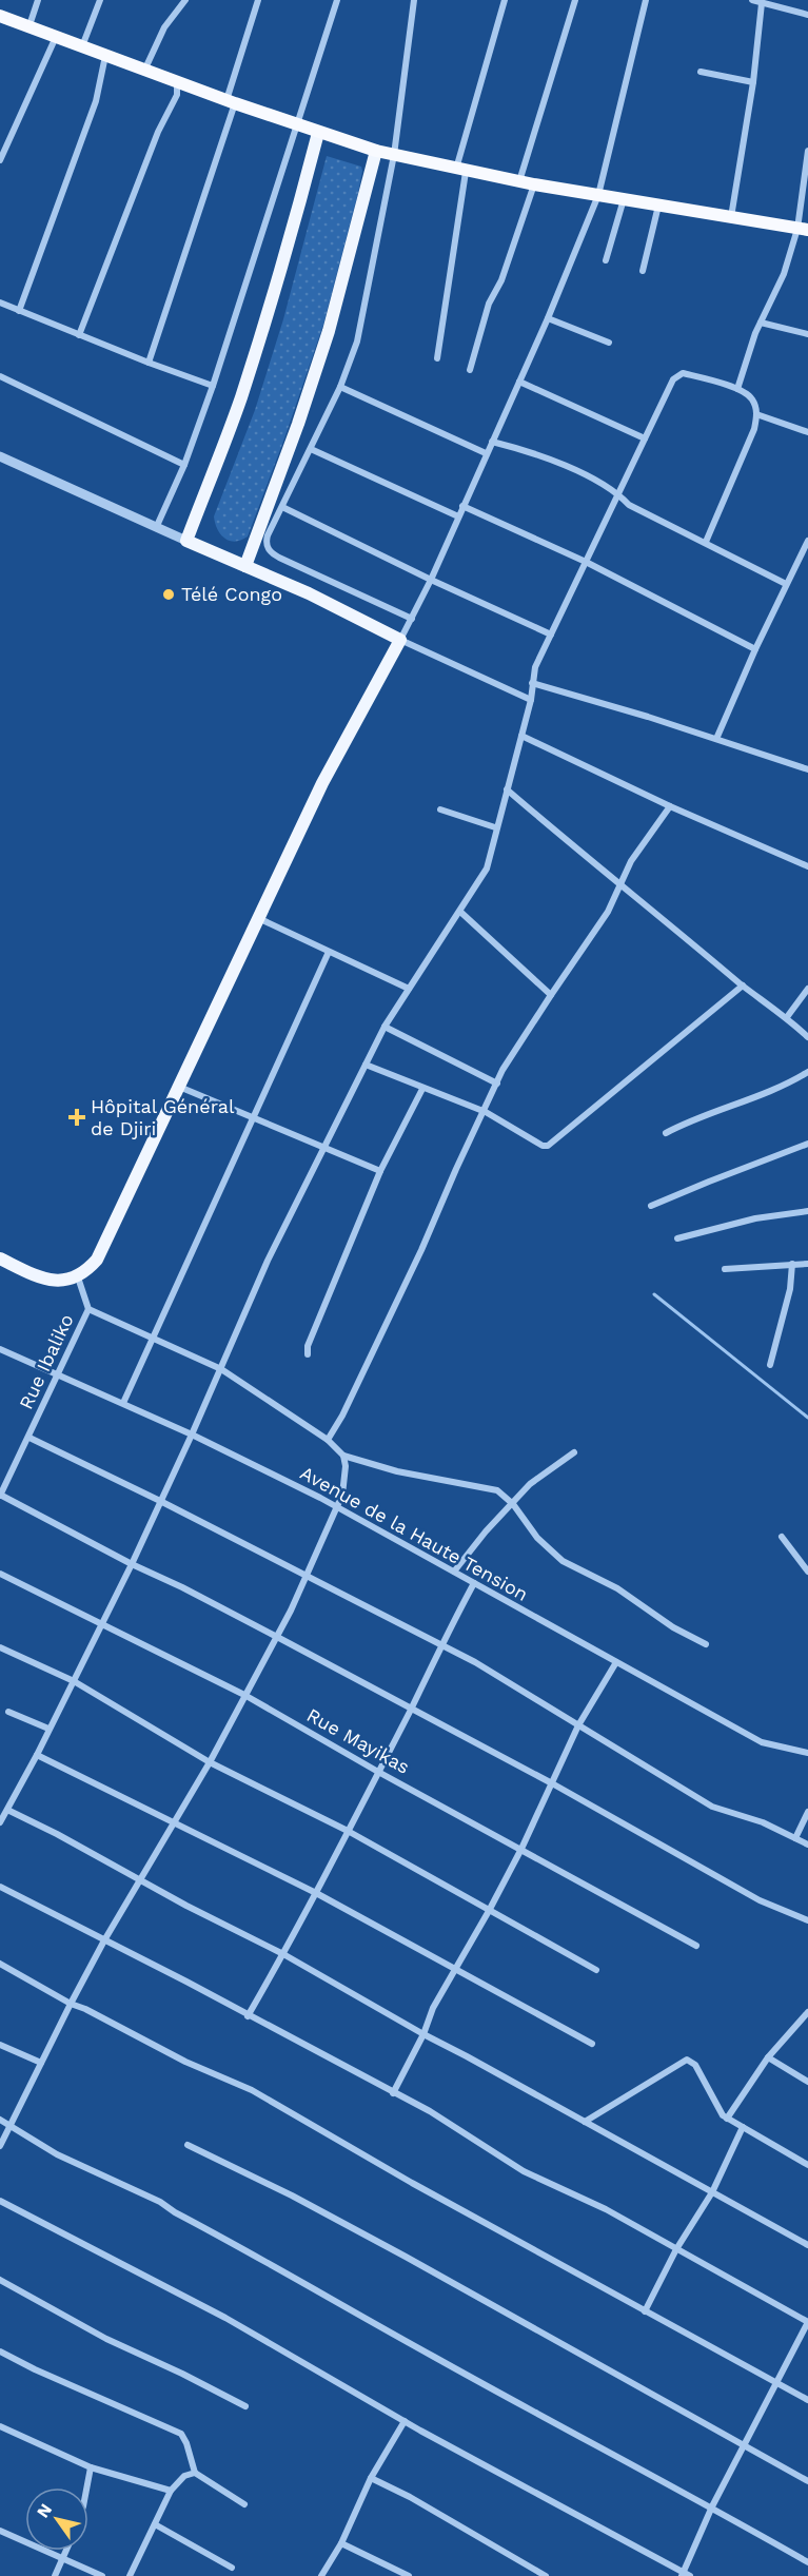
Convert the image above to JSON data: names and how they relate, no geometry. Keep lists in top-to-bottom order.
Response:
{
  "streets": {
    "street": ["Rue Ibaliko", "Avenue de la Haute Tension", "Rue Mayikas"]
  },
  "crossings": [
    ["Rue Ibaliko", "Avenue de la Haute Tension"]
  ],
  "places": {
    "other": ["Télé Congo"],
    "health": ["Hôpital Général de Djiri"]
  },
  "north": "top left"
}
